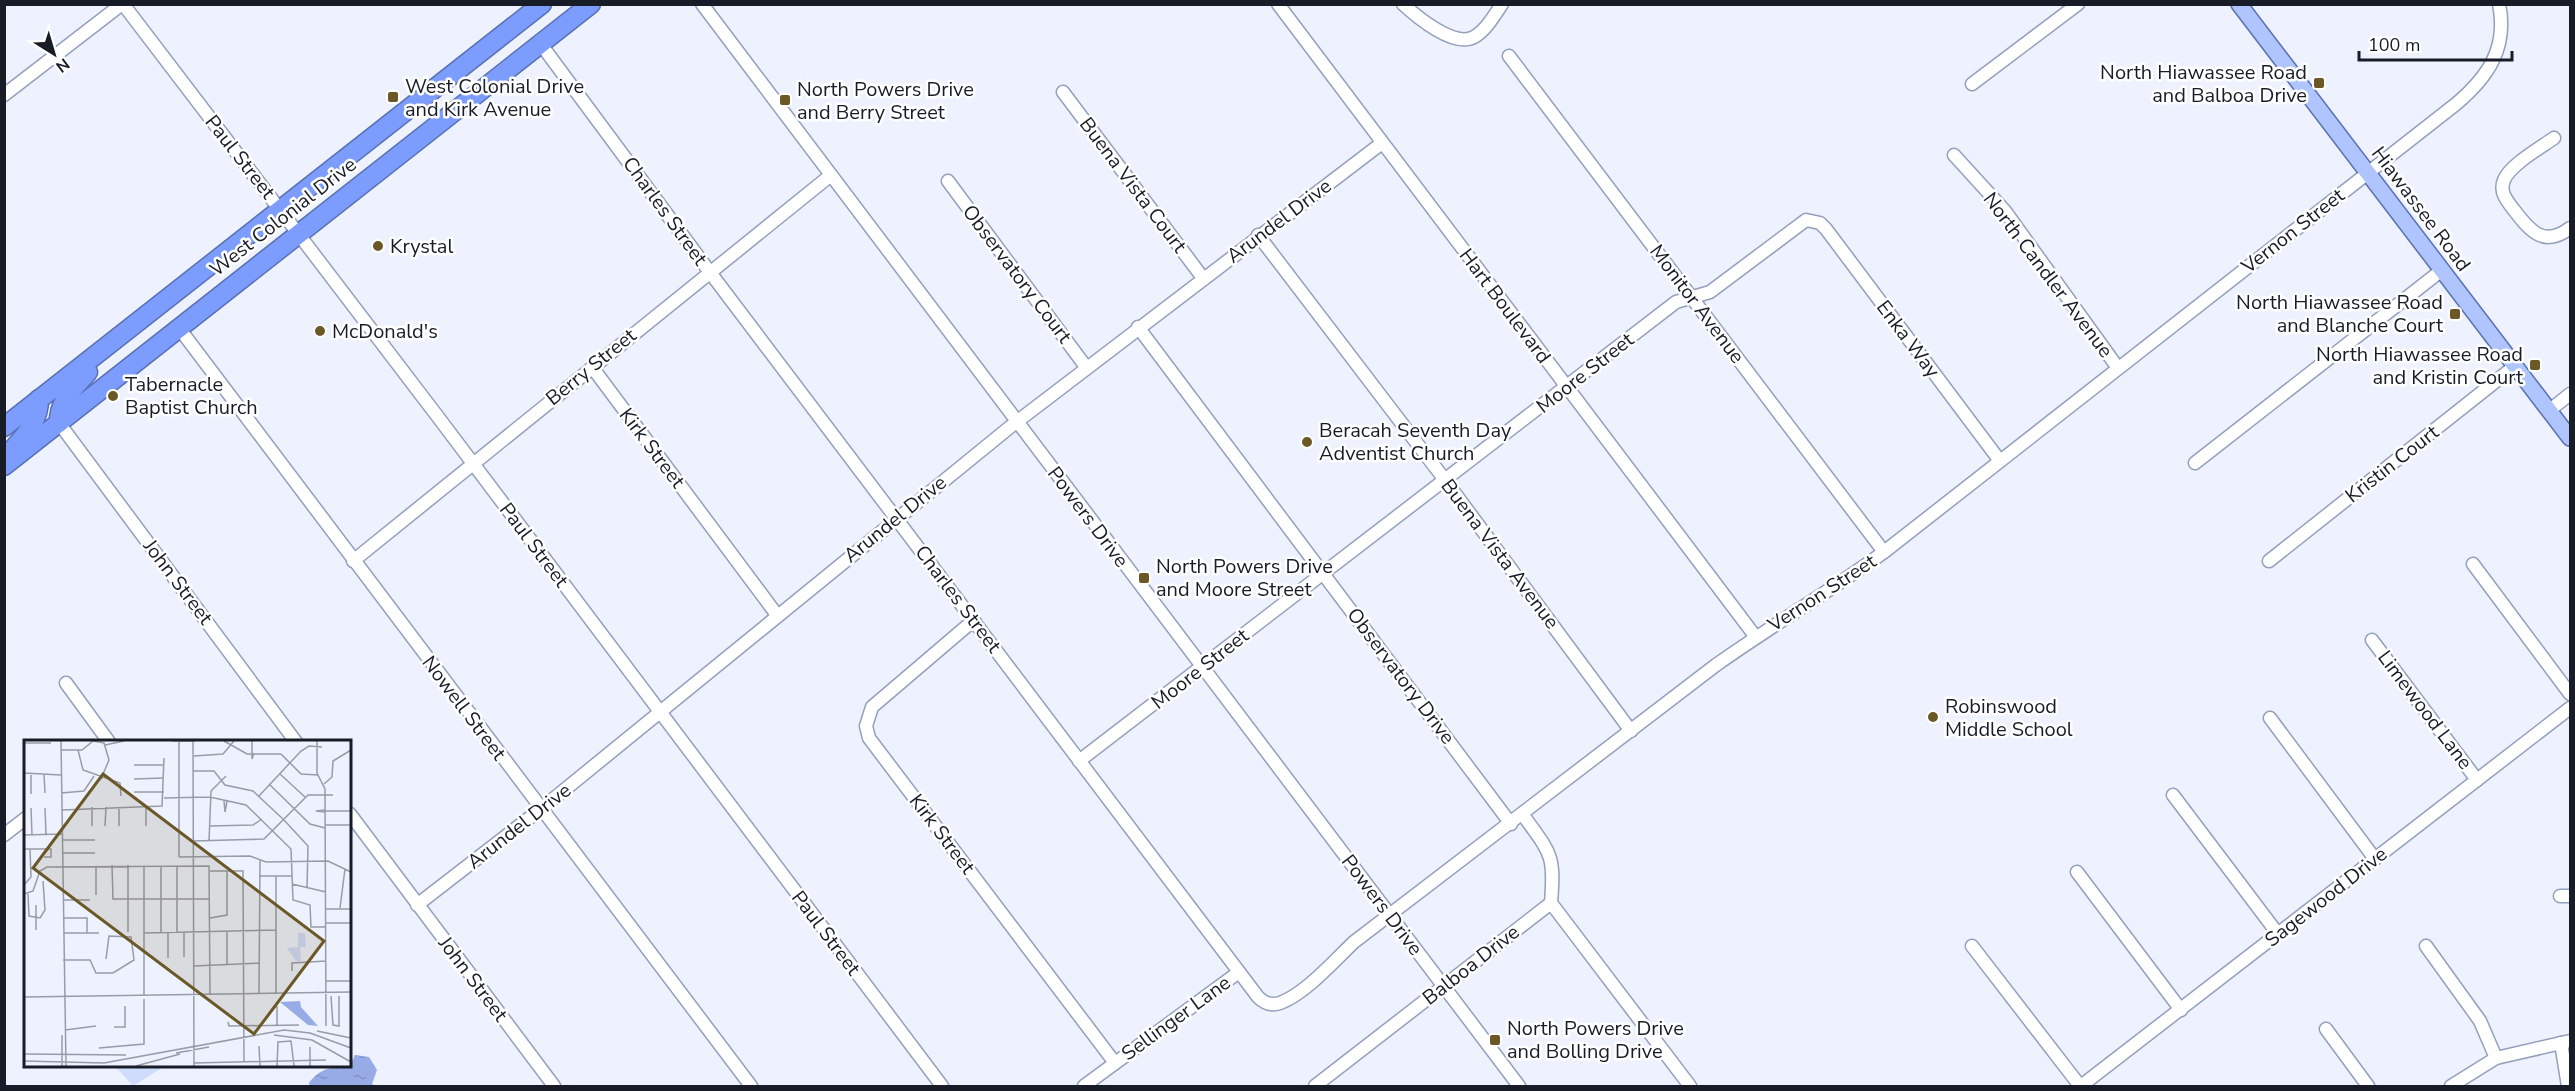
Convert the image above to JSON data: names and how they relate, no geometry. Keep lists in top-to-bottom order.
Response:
{
  "streets": {
    "highway": ["West Colonial Drive"],
    "main road": ["Hiawassee Road"],
    "street": [
      "Paul Street",
      "Buena Vista Court",
      "Charles Street",
      "Arundel Drive",
      "Vernon Street",
      "Observatory Court",
      "North Candler Avenue",
      "Monitor Avenue",
      "Hart Boulevard",
      "Enka Way",
      "Berry Street",
      "Moore Street",
      "Kirk Street",
      "Kristin Court",
      "Powers Drive",
      "Buena Vista Avenue",
      "John Street",
      "Observatory Drive",
      "Nowell Street",
      "Limewood Lane",
      "Sagewood Drive",
      "Balboa Drive",
      "Sellinger Lane"
    ]
  },
  "crossings": [
    ["Paul Street", "West Colonial Drive"],
    ["Paul Street", "Arundel Drive"],
    ["Paul Street", "Berry Street"],
    ["Buena Vista Court", "Arundel Drive"],
    ["Hiawassee Road", "Vernon Street"],
    ["Hiawassee Road", "Kristin Court"],
    ["Charles Street", "West Colonial Drive"],
    ["Charles Street", "Arundel Drive"],
    ["Charles Street", "Vernon Street"],
    ["Charles Street", "Berry Street"],
    ["Charles Street", "Moore Street"],
    ["Charles Street", "Kirk Street"],
    ["Charles Street", "Sellinger Lane"],
    ["West Colonial Drive", "John Street"],
    ["West Colonial Drive", "Nowell Street"],
    ["Arundel Drive", "Observatory Court"],
    ["Arundel Drive", "Hart Boulevard"],
    ["Arundel Drive", "Kirk Street"],
    ["Arundel Drive", "Powers Drive"],
    ["Arundel Drive", "Buena Vista Avenue"],
    ["Arundel Drive", "John Street"],
    ["Arundel Drive", "Observatory Drive"],
    ["Arundel Drive", "Nowell Street"],
    ["Vernon Street", "North Candler Avenue"],
    ["Vernon Street", "Monitor Avenue"],
    ["Vernon Street", "Hart Boulevard"],
    ["Vernon Street", "Enka Way"],
    ["Vernon Street", "Powers Drive"],
    ["Vernon Street", "Buena Vista Avenue"],
    ["Vernon Street", "Observatory Drive"],
    ["Monitor Avenue", "Moore Street"],
    ["Hart Boulevard", "Moore Street"],
    ["Enka Way", "Moore Street"],
    ["Berry Street", "Kirk Street"],
    ["Berry Street", "Powers Drive"],
    ["Berry Street", "Nowell Street"],
    ["Moore Street", "Powers Drive"],
    ["Moore Street", "Buena Vista Avenue"],
    ["Moore Street", "Observatory Drive"],
    ["Kirk Street", "Sellinger Lane"],
    ["Powers Drive", "Balboa Drive"],
    ["Limewood Lane", "Sagewood Drive"]
  ],
  "places": {
    "transit": [
      "North Hiawassee Road and Balboa Drive",
      "West Colonial Drive and Kirk Avenue",
      "North Powers Drive and Berry Street",
      "North Hiawassee Road and Blanche Court",
      "North Hiawassee Road and Kristin Court",
      "North Powers Drive and Moore Street",
      "North Powers Drive and Bolling Drive"
    ],
    "other": [
      "Krystal",
      "McDonald's",
      "Tabernacle Baptist Church",
      "Beracah Seventh Day Adventist Church",
      "Robinswood Middle School"
    ]
  },
  "scale_bar": "100 m",
  "north": "bottom right"
}
